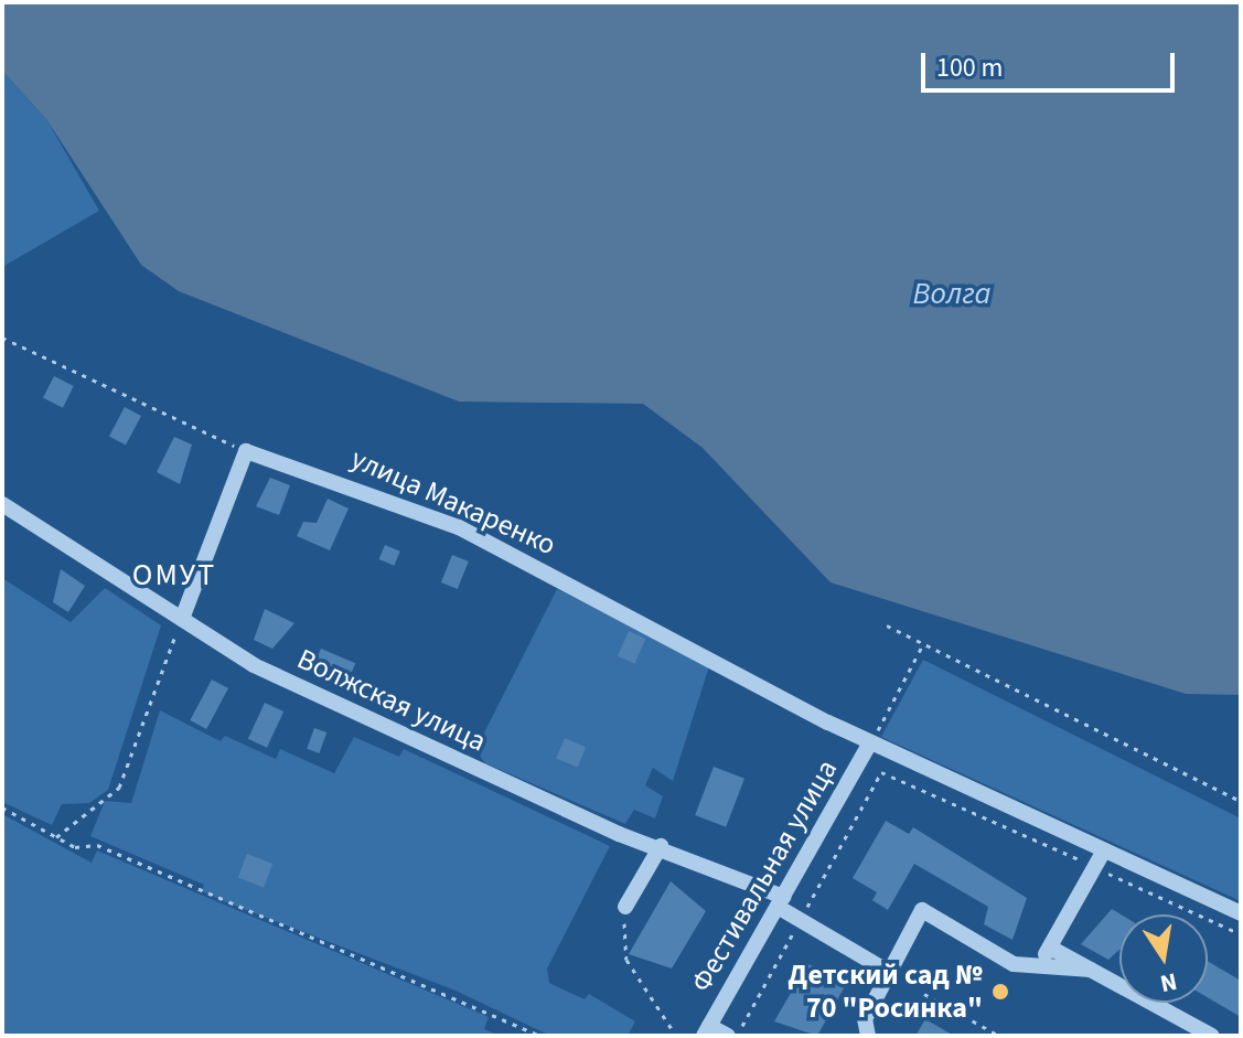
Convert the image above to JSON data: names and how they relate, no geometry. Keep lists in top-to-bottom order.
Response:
{
  "streets": {
    "street": ["улица Макаренко", "Волжская улица", "Фестивальная улица"]
  },
  "crossings": [
    ["улица Макаренко", "Фестивальная улица"],
    ["Волжская улица", "Фестивальная улица"]
  ],
  "districts": ["ОМУТ"],
  "water": ["Волга"],
  "places": ["Детский сад № 70 \"Росинка\""],
  "scale_bar": "100 m",
  "north": "bottom"
}
